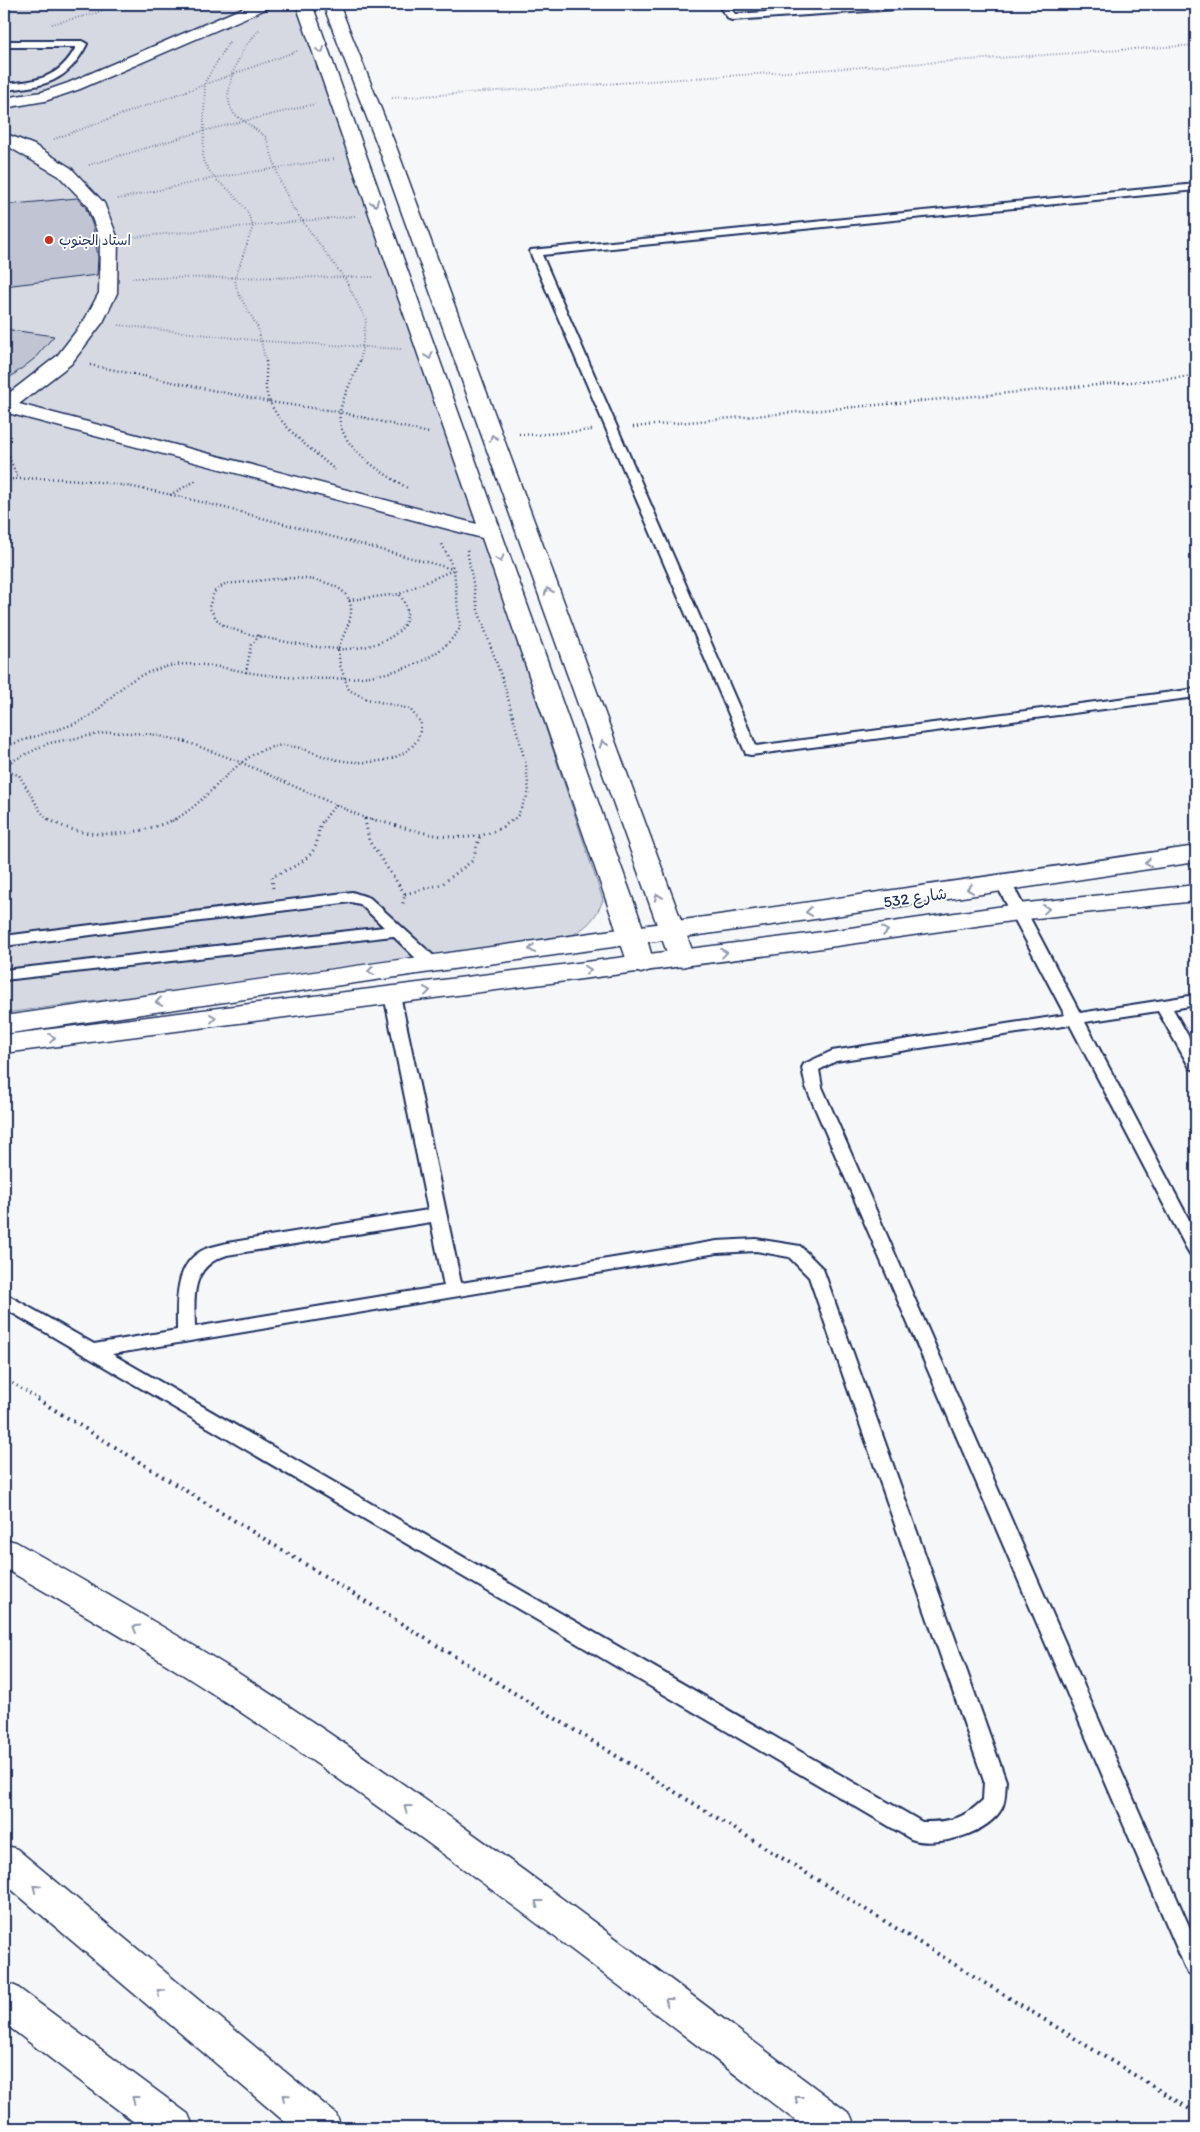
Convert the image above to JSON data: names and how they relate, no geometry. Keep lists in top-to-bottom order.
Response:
{
  "streets": {
    "main road": ["شارع 532"]
  },
  "places": ["استاد الجنوب"]
}
